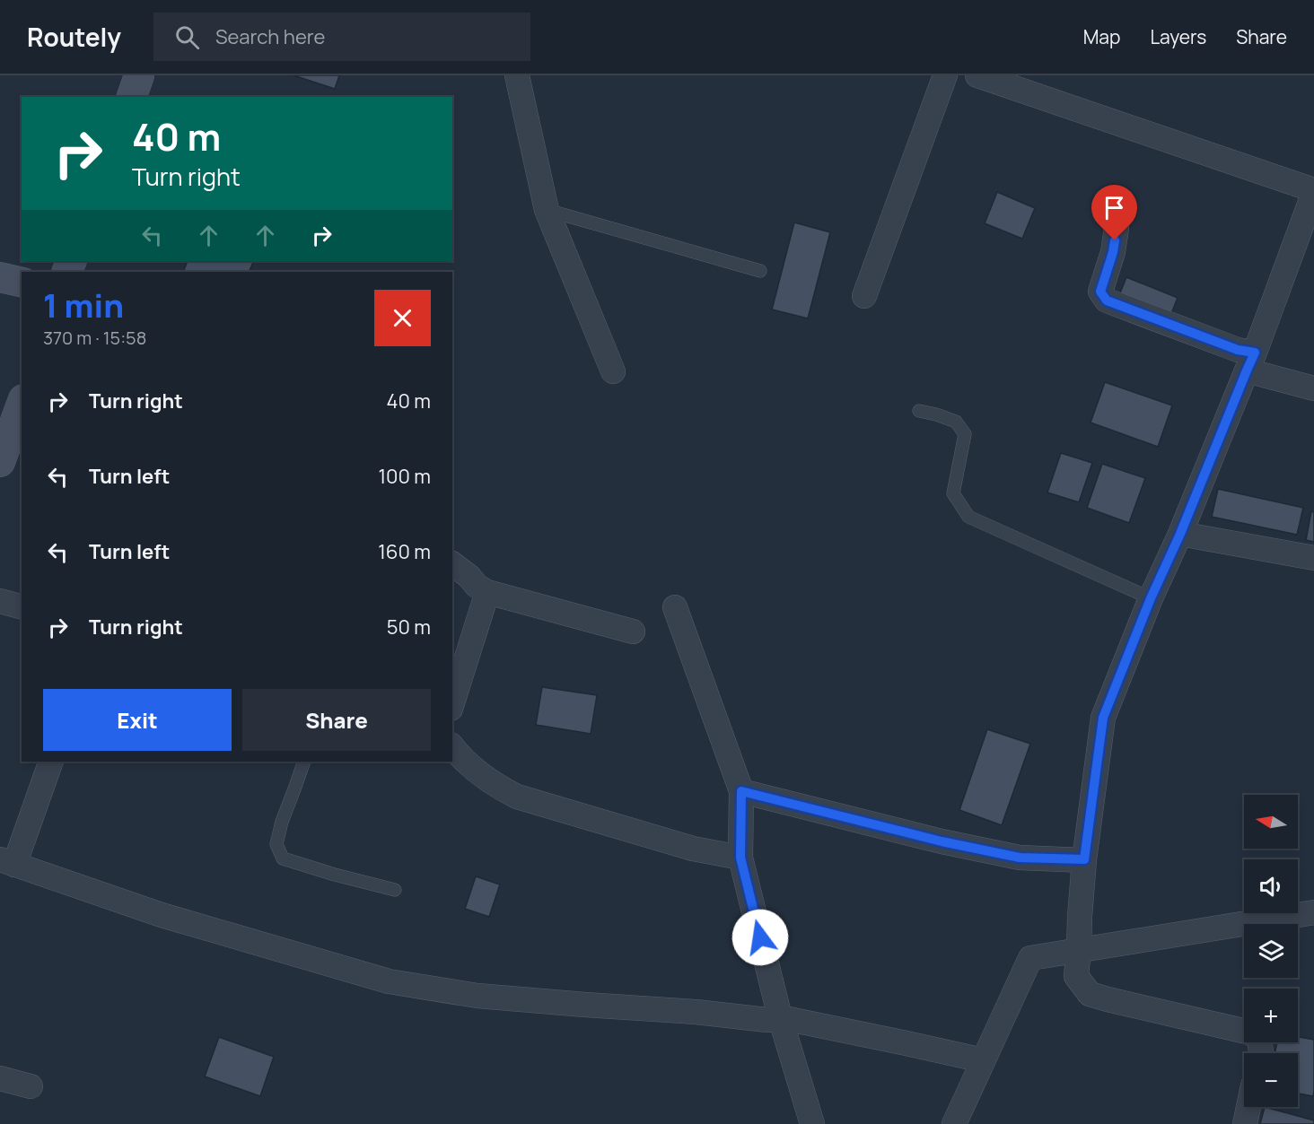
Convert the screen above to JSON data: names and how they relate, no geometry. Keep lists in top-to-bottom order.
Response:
{
  "north": "left",
  "page": {
    "header": "Routely",
    "search": "Search here",
    "nav": ["Map", "Layers", "Share"],
    "turn": ["40 m", "Turn right"],
    "heading": ["1 min", "370 m · 15:58"],
    "list": [
      {
        "name": "Turn right",
        "value": "40 m"
      },
      {
        "name": "Turn left",
        "value": "100 m"
      },
      {
        "name": "Turn left",
        "value": "160 m"
      },
      {
        "name": "Turn right",
        "value": "50 m"
      }
    ],
    "buttons": ["Exit", "Share"],
    "map_buttons": ["+", "−"]
  }
}
